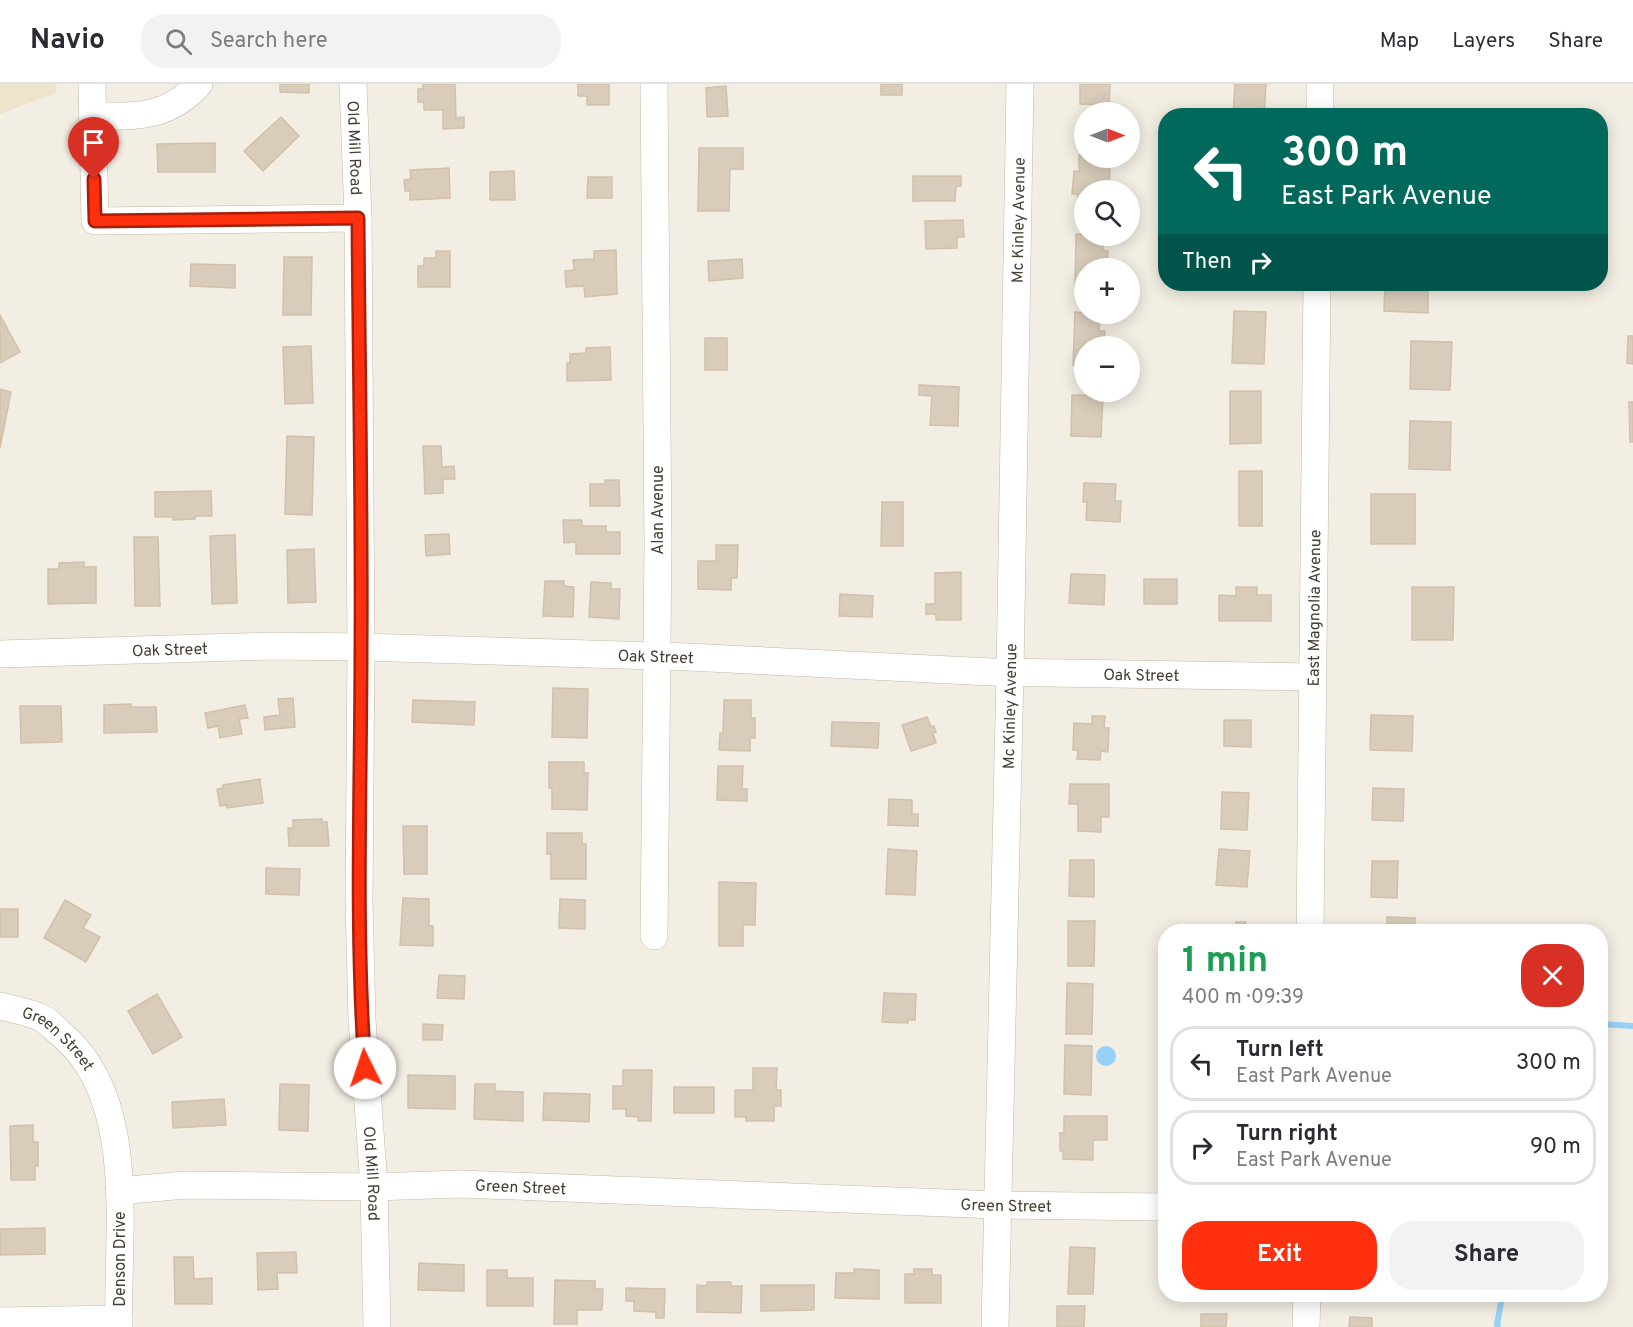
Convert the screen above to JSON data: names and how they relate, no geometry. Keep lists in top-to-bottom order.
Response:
{
  "streets": {
    "street": [
      "Old Mill Road",
      "Mc Kinley Avenue",
      "Alan Avenue",
      "East Magnolia Avenue",
      "Oak Street",
      "Green Street",
      "Denson Drive"
    ]
  },
  "crossings": [
    ["Old Mill Road", "Oak Street"],
    ["Old Mill Road", "Green Street"],
    ["Mc Kinley Avenue", "Oak Street"],
    ["Mc Kinley Avenue", "Green Street"],
    ["Alan Avenue", "Oak Street"],
    ["East Magnolia Avenue", "Oak Street"],
    ["Green Street", "Denson Drive"]
  ],
  "north": "right",
  "page": {
    "header": "Navio",
    "search": "Search here",
    "nav": ["Map", "Layers", "Share"],
    "map_buttons": ["+", "−"],
    "turn": ["300 m", "East Park Avenue"],
    "then": "Then",
    "heading": ["1 min", "400 m · 09:39"],
    "list": [
      {
        "name": "Turn left",
        "note": "East Park Avenue",
        "value": "300 m"
      },
      {
        "name": "Turn right",
        "note": "East Park Avenue",
        "value": "90 m"
      }
    ],
    "buttons": ["Exit", "Share"]
  }
}
